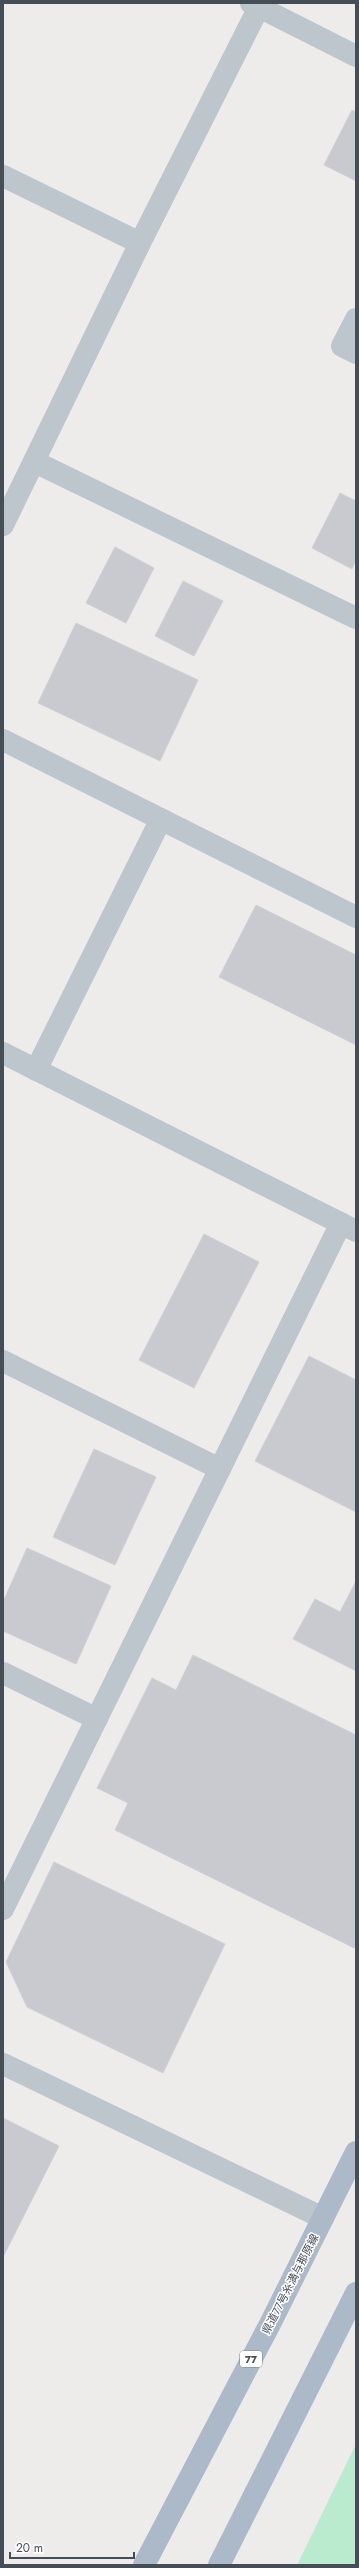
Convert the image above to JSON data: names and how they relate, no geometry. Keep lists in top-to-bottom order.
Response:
{
  "streets": {
    "main road": ["県道77号糸満与那原線", "77"]
  },
  "scale_bar": "20 m"
}
